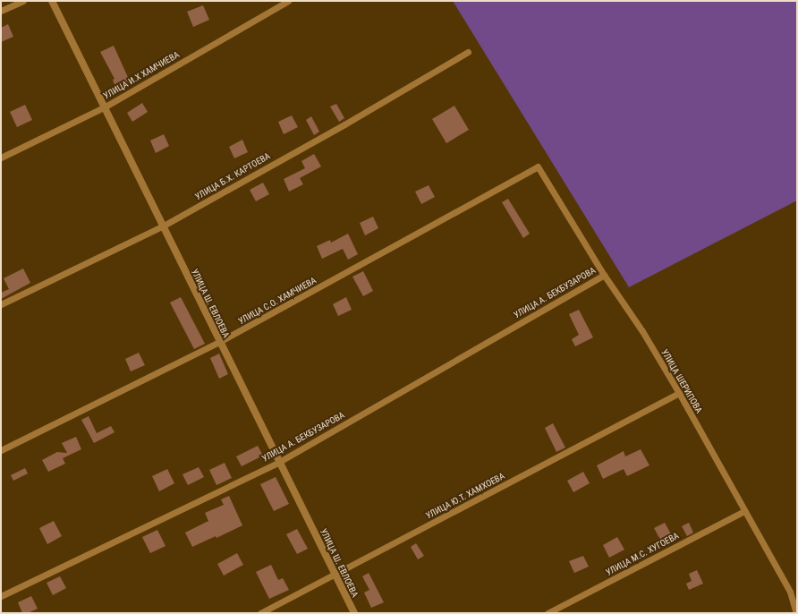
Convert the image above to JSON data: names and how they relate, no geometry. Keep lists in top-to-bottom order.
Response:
{
  "streets": {
    "street": [
      "УЛИЦА И.Х ХАМЧИЕВА",
      "УЛИЦА Б.Х. КАРТОЕВА",
      "УЛИЦА А. БЕКБУЗАРОВА",
      "УЛИЦА С.О. ХАМЧИЕВА",
      "УЛИЦА Ш. ЕВЛОЕВА",
      "УЛИЦА ШЕРИПОВА",
      "УЛИЦА Ю.Т. ХАМХОЕВА",
      "УЛИЦА М.С. ХУГОЕВА"
    ]
  },
  "crossings": [
    ["УЛИЦА И.Х ХАМЧИЕВА", "УЛИЦА Ш. ЕВЛОЕВА"],
    ["УЛИЦА Б.Х. КАРТОЕВА", "УЛИЦА Ш. ЕВЛОЕВА"],
    ["УЛИЦА А. БЕКБУЗАРОВА", "УЛИЦА Ш. ЕВЛОЕВА"],
    ["УЛИЦА А. БЕКБУЗАРОВА", "УЛИЦА ШЕРИПОВА"],
    ["УЛИЦА С.О. ХАМЧИЕВА", "УЛИЦА Ш. ЕВЛОЕВА"],
    ["УЛИЦА С.О. ХАМЧИЕВА", "УЛИЦА ШЕРИПОВА"],
    ["УЛИЦА Ш. ЕВЛОЕВА", "УЛИЦА Ю.Т. ХАМХОЕВА"],
    ["УЛИЦА ШЕРИПОВА", "УЛИЦА Ю.Т. ХАМХОЕВА"],
    ["УЛИЦА ШЕРИПОВА", "УЛИЦА М.С. ХУГОЕВА"]
  ]
}
